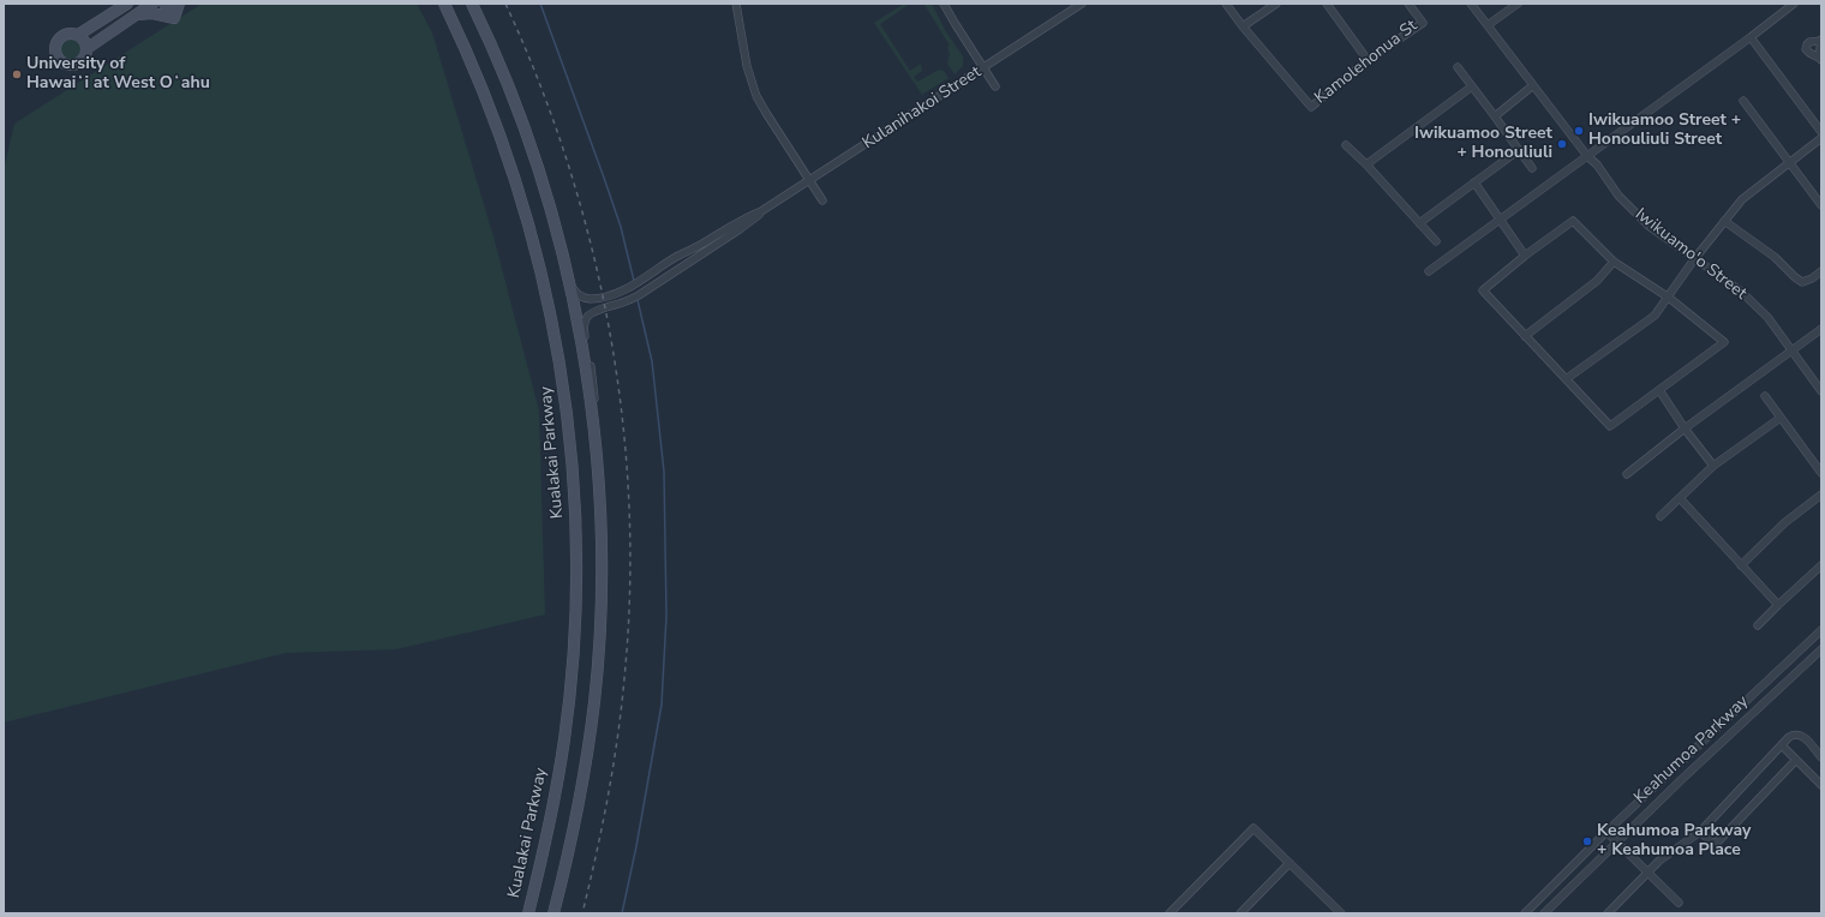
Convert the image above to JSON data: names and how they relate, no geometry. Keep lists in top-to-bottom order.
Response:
{
  "streets": {
    "main road": ["Kualakai Parkway"],
    "street": [
      "Kamolehonua St",
      "Kulanihakoi Street",
      "Iwikuamo'o Street",
      "Keahumoa Parkway"
    ]
  },
  "places": [
    "University of Hawaiʻi at West Oʻahu",
    "Iwikuamoo Street + Honouliuli Street",
    "Iwikuamoo Street + Honouliuli",
    "Keahumoa Parkway + Keahumoa Place"
  ]
}
